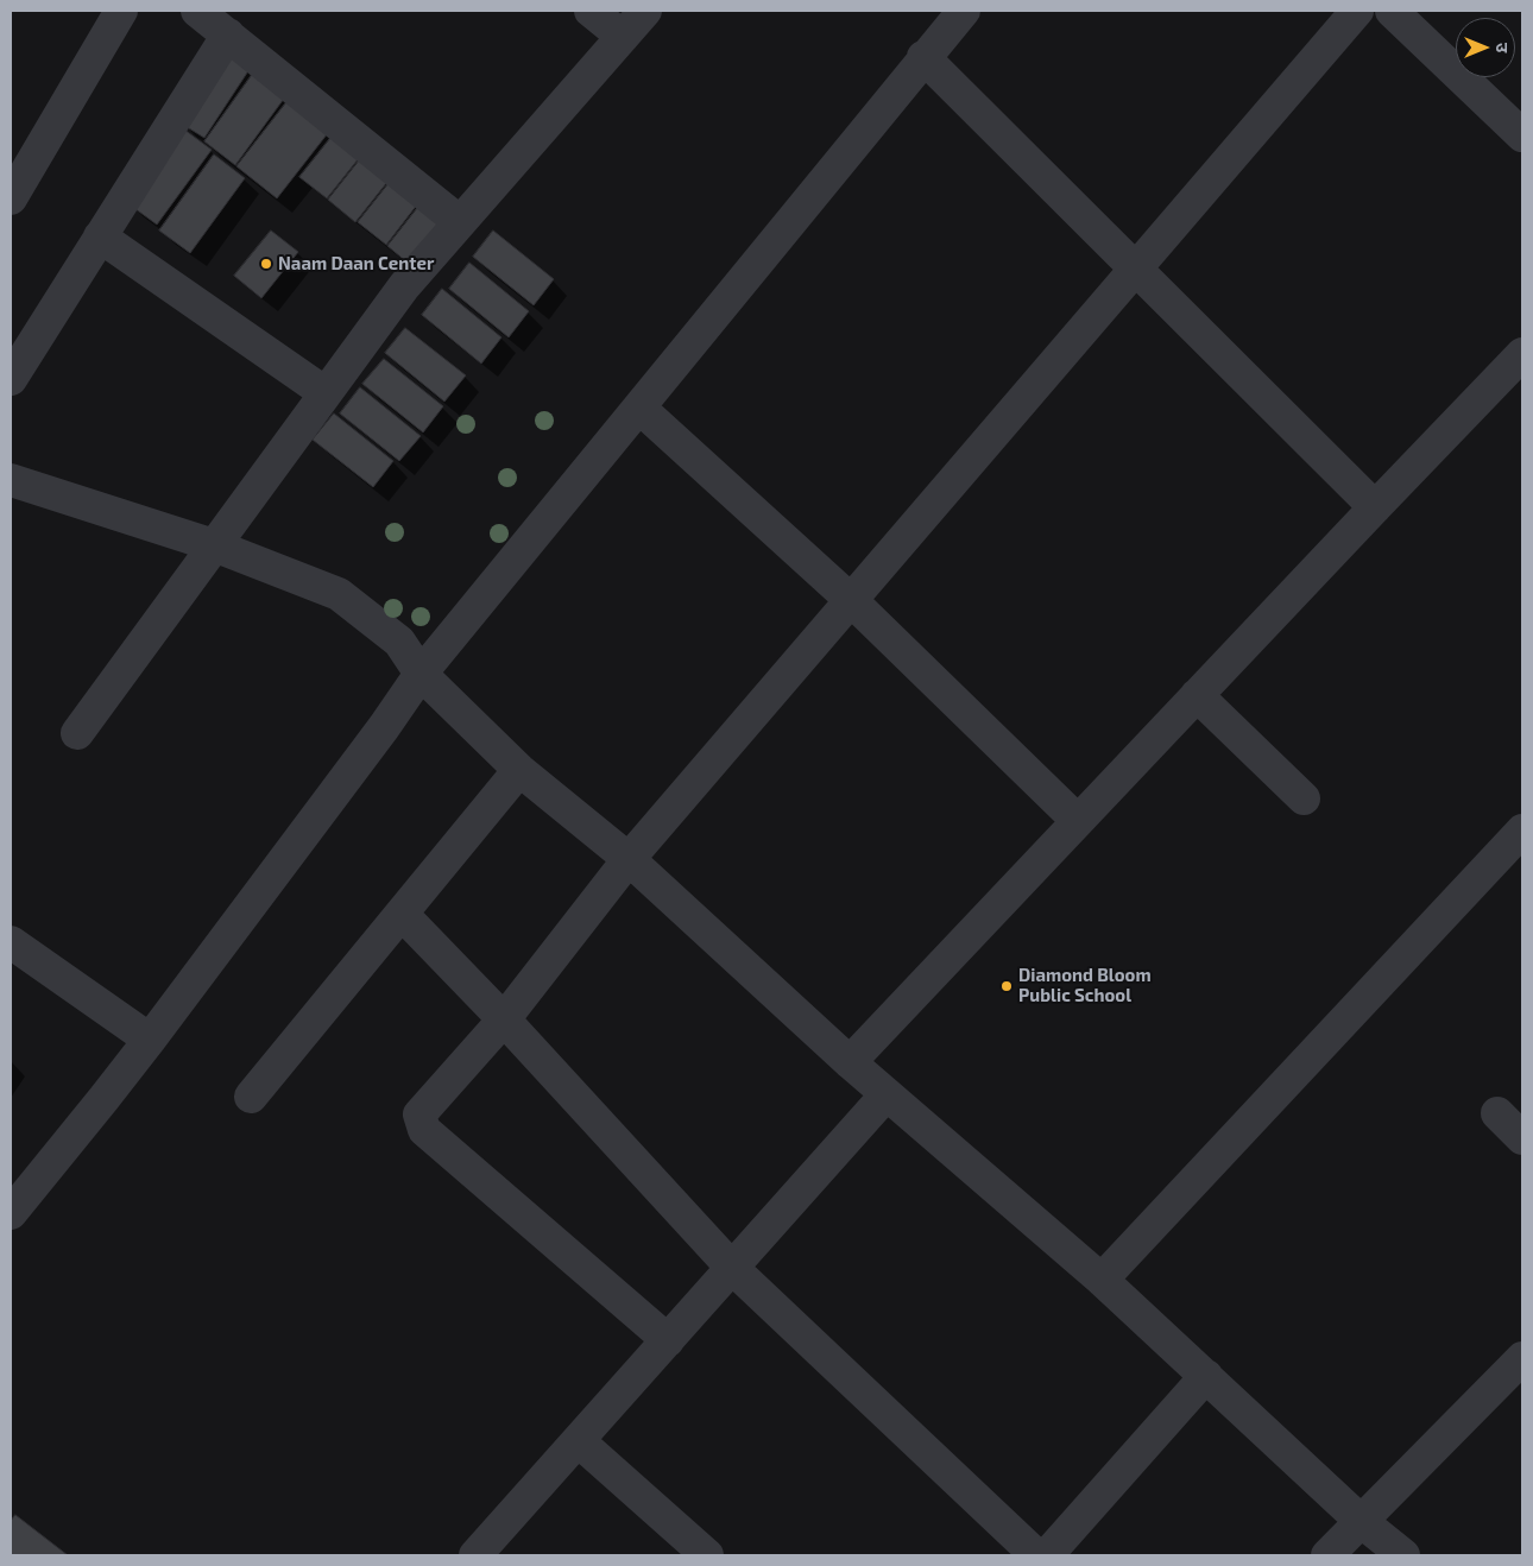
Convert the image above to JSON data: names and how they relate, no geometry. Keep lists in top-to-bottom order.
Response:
{
  "places": ["Naam Daan Center", "Diamond Bloom Public School"],
  "north": "right"
}
